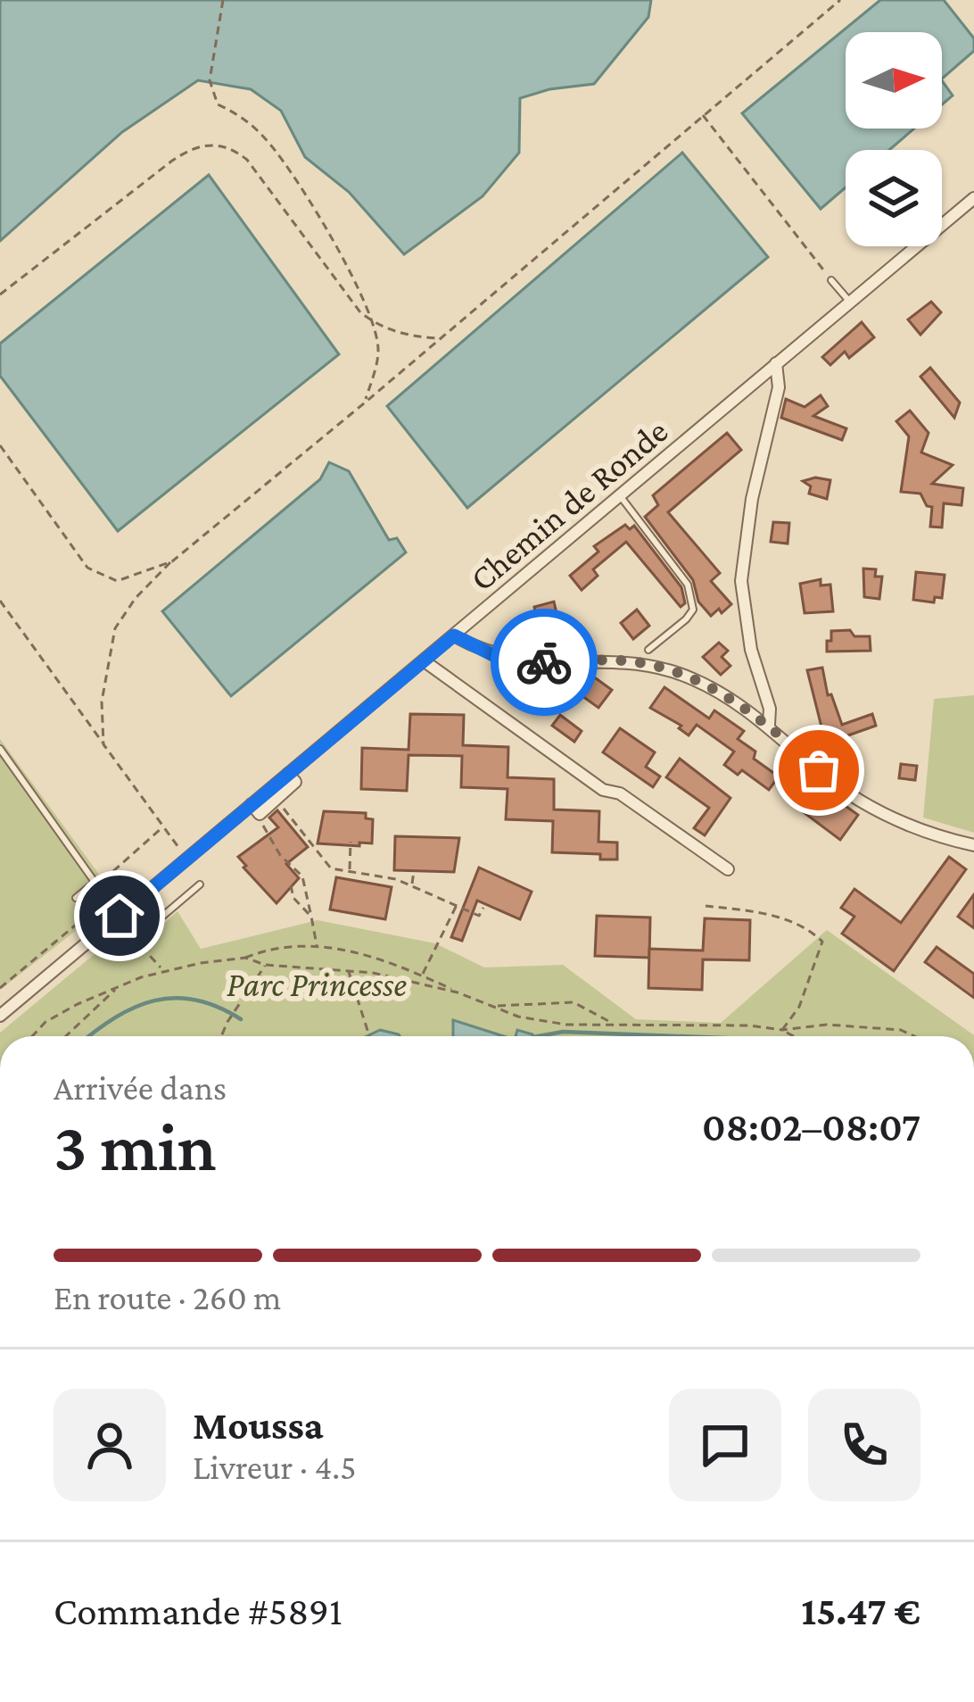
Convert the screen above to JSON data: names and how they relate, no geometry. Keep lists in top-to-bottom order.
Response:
{
  "streets": {
    "street": ["Chemin de Ronde"]
  },
  "parks": ["Parc Princesse"],
  "north": "right",
  "page": {
    "heading": ["3 min", "Arrivée dans", "08:02–08:07"],
    "panel": [
      "Moussa",
      "Livreur · 4.5",
      "Commande #5891",
      "15.47 €"
    ],
    "bar": "En route · 260 m"
  }
}
